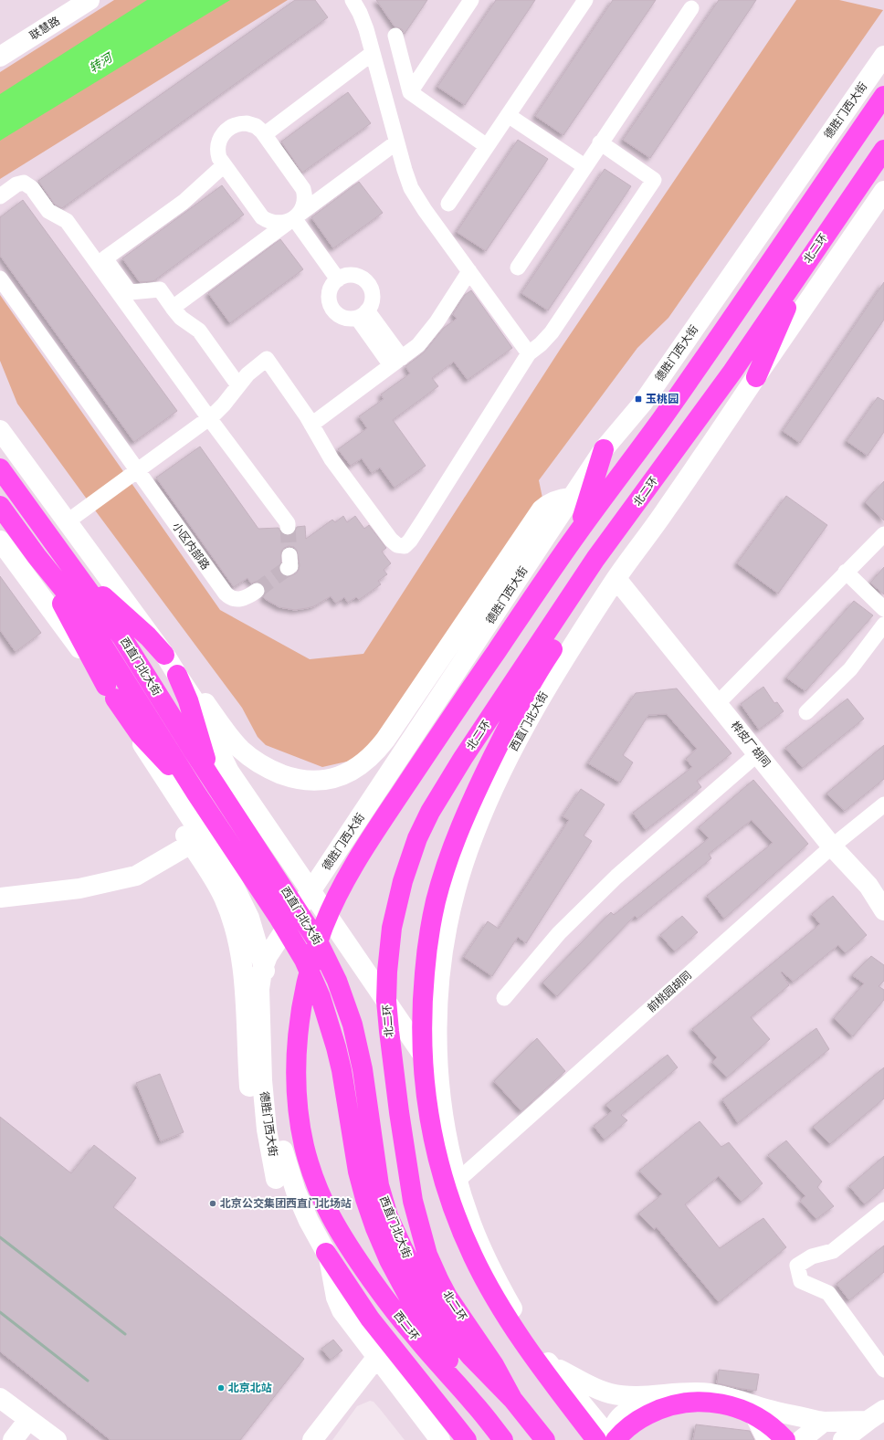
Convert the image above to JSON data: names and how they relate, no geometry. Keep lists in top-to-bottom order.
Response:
{
  "streets": {
    "highway": ["北二环", "西直门北大街", "西二环"],
    "street": [
      "联慧路",
      "德胜门西大街",
      "小区内部路",
      "桦皮厂胡同",
      "前桃园胡同"
    ]
  },
  "crossings": [
    ["北二环", "西直门北大街"],
    ["西直门北大街", "桦皮厂胡同"],
    ["西直门北大街", "前桃园胡同"],
    ["西直门北大街", "西二环"],
    ["桦皮厂胡同", "前桃园胡同"]
  ],
  "water": ["转河"],
  "places": {
    "transit": ["玉桃园"],
    "other": ["北京公交集团西直门北场站", "北京北站"]
  }
}
